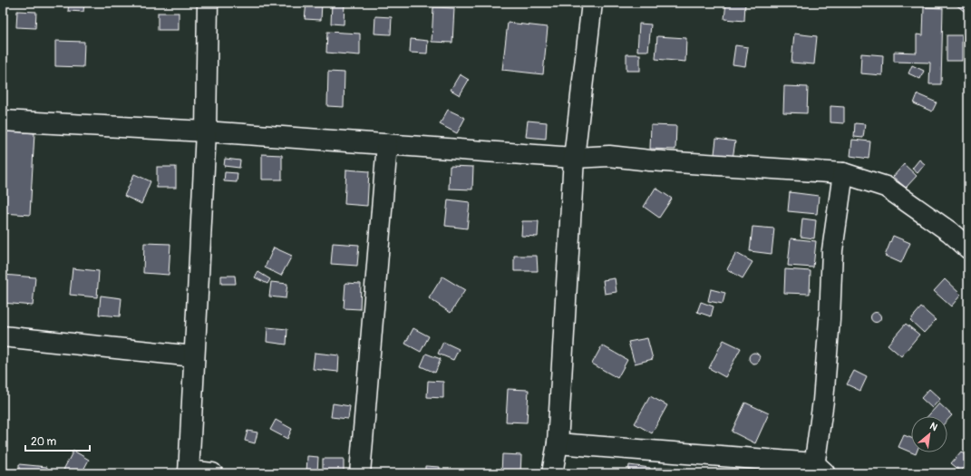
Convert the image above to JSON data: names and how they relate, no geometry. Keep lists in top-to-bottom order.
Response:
{
  "scale_bar": "20 m",
  "north": "top right"
}
